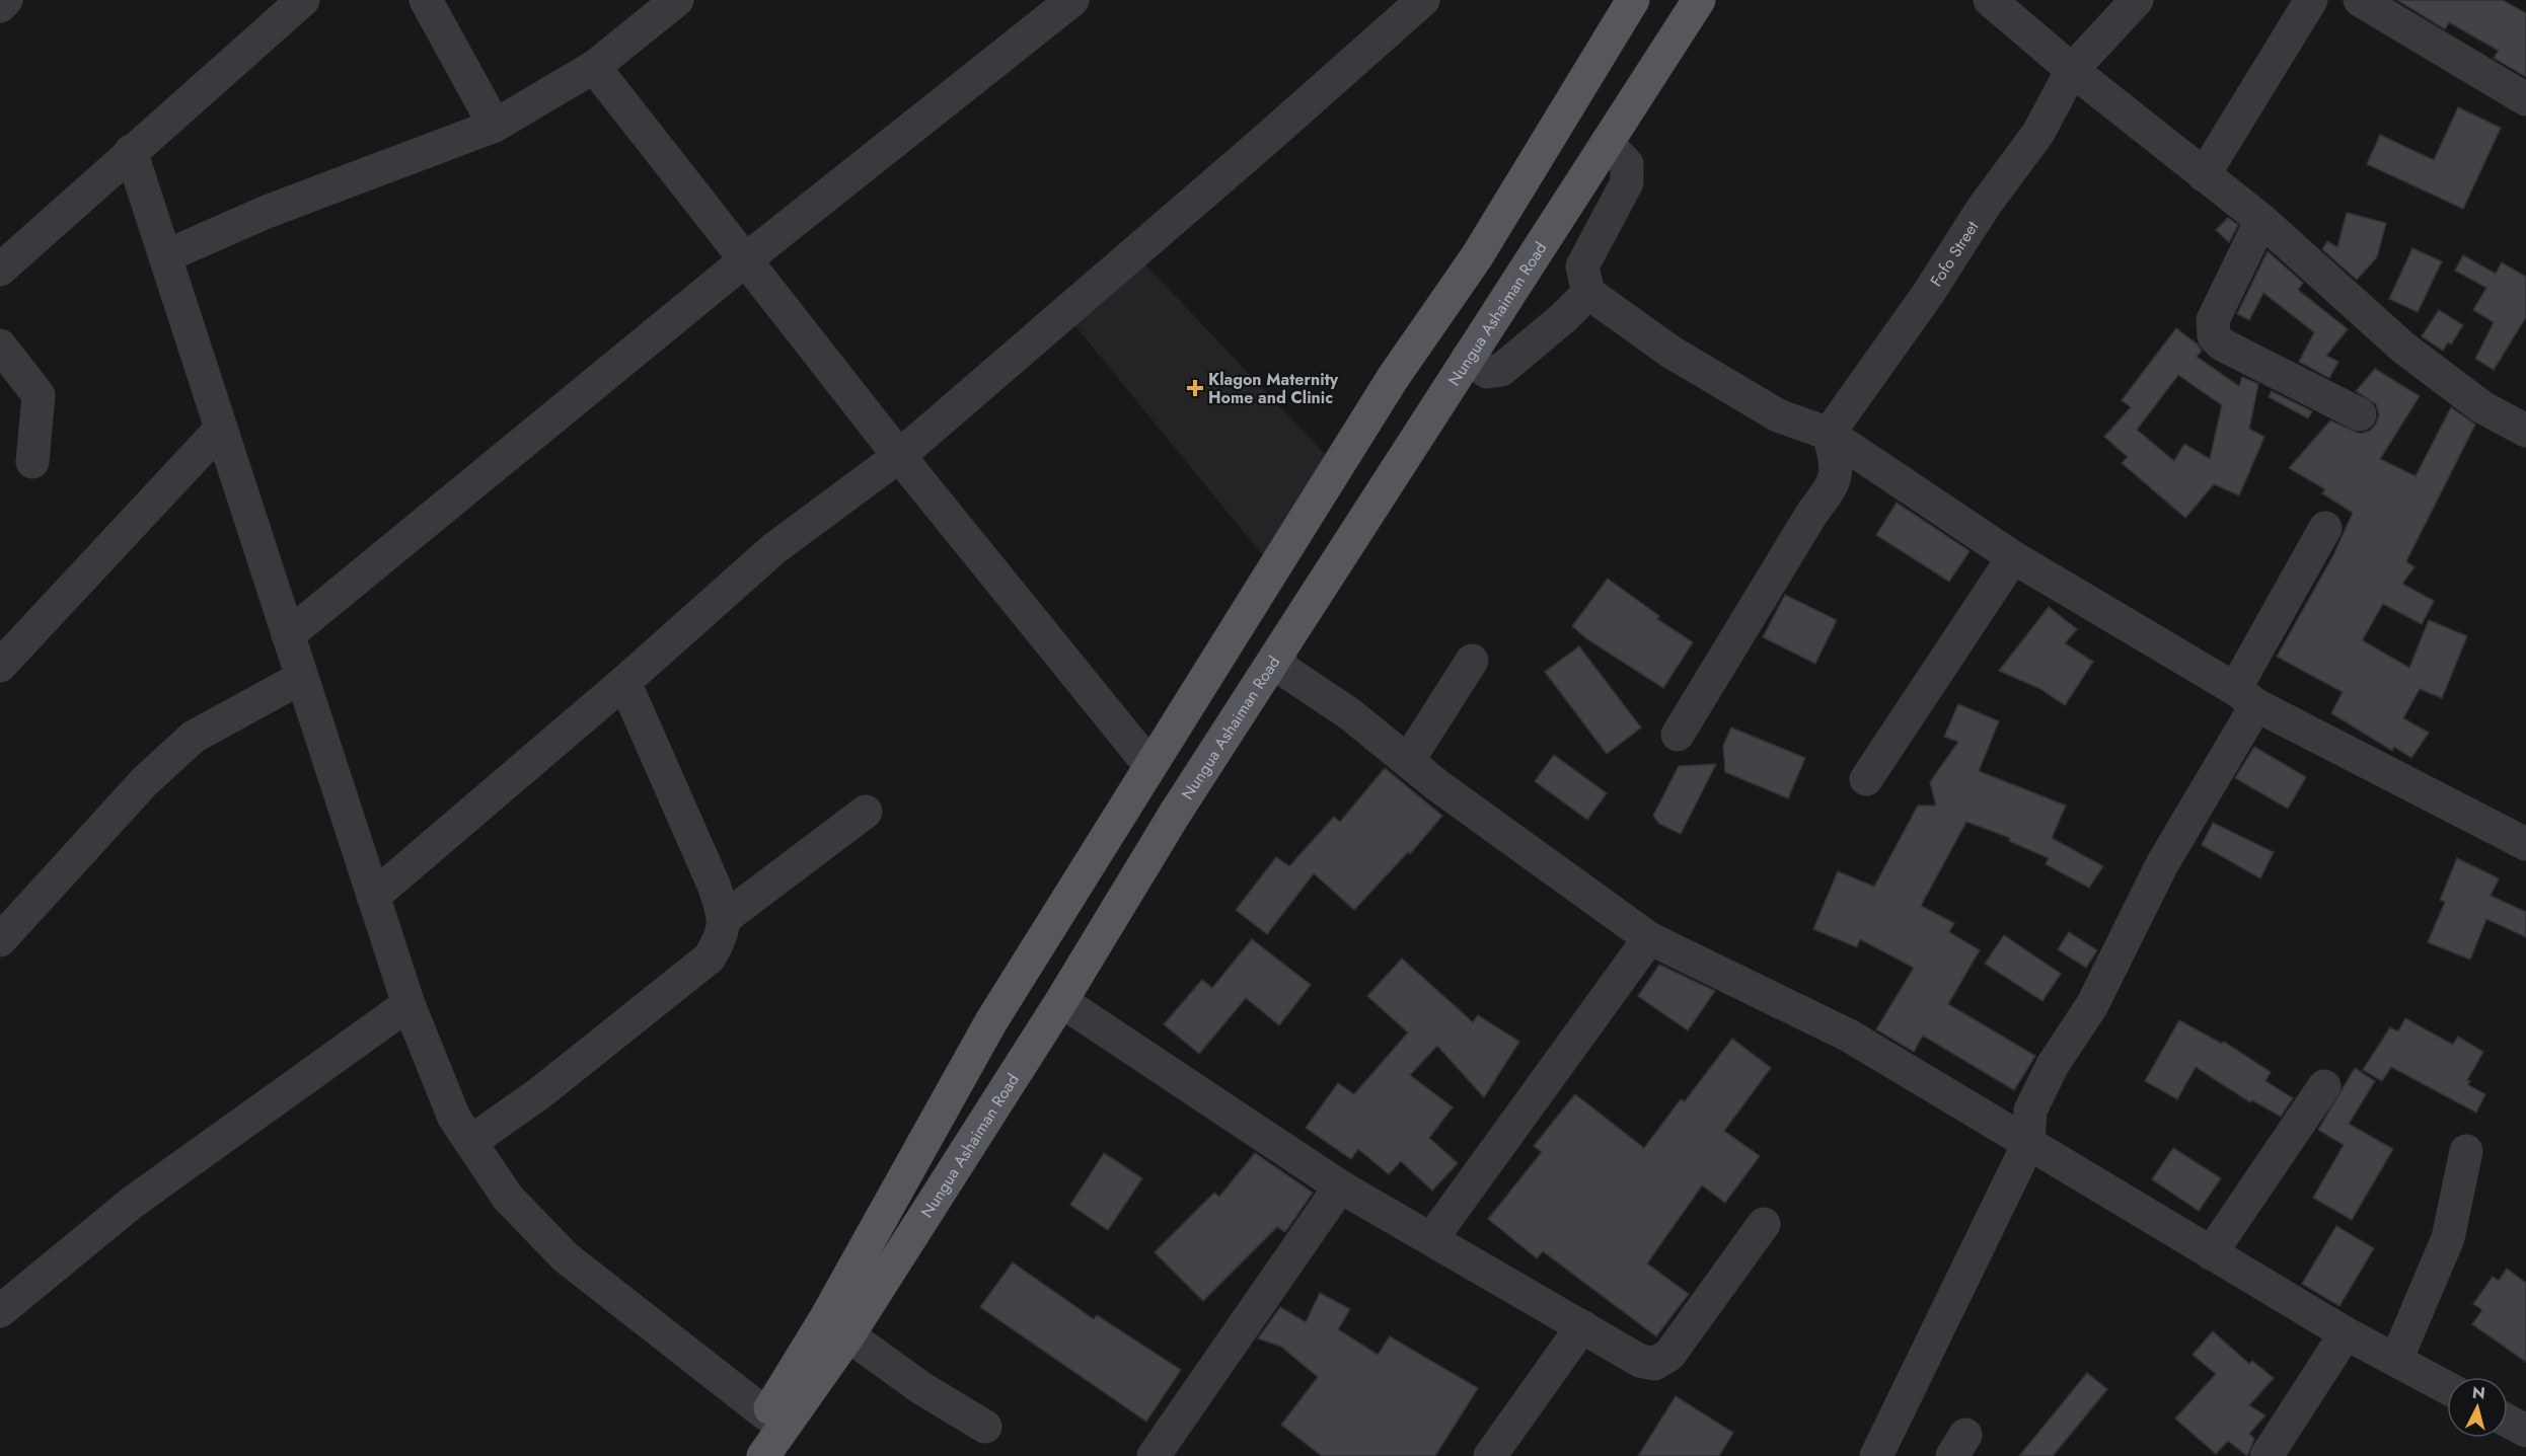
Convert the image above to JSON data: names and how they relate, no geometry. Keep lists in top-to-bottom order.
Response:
{
  "streets": {
    "main road": ["Nungua Ashaiman Road"],
    "street": ["Fofo Street"]
  },
  "places": {
    "health": ["Klagon Maternity Home and Clinic"]
  },
  "north": "top"
}
